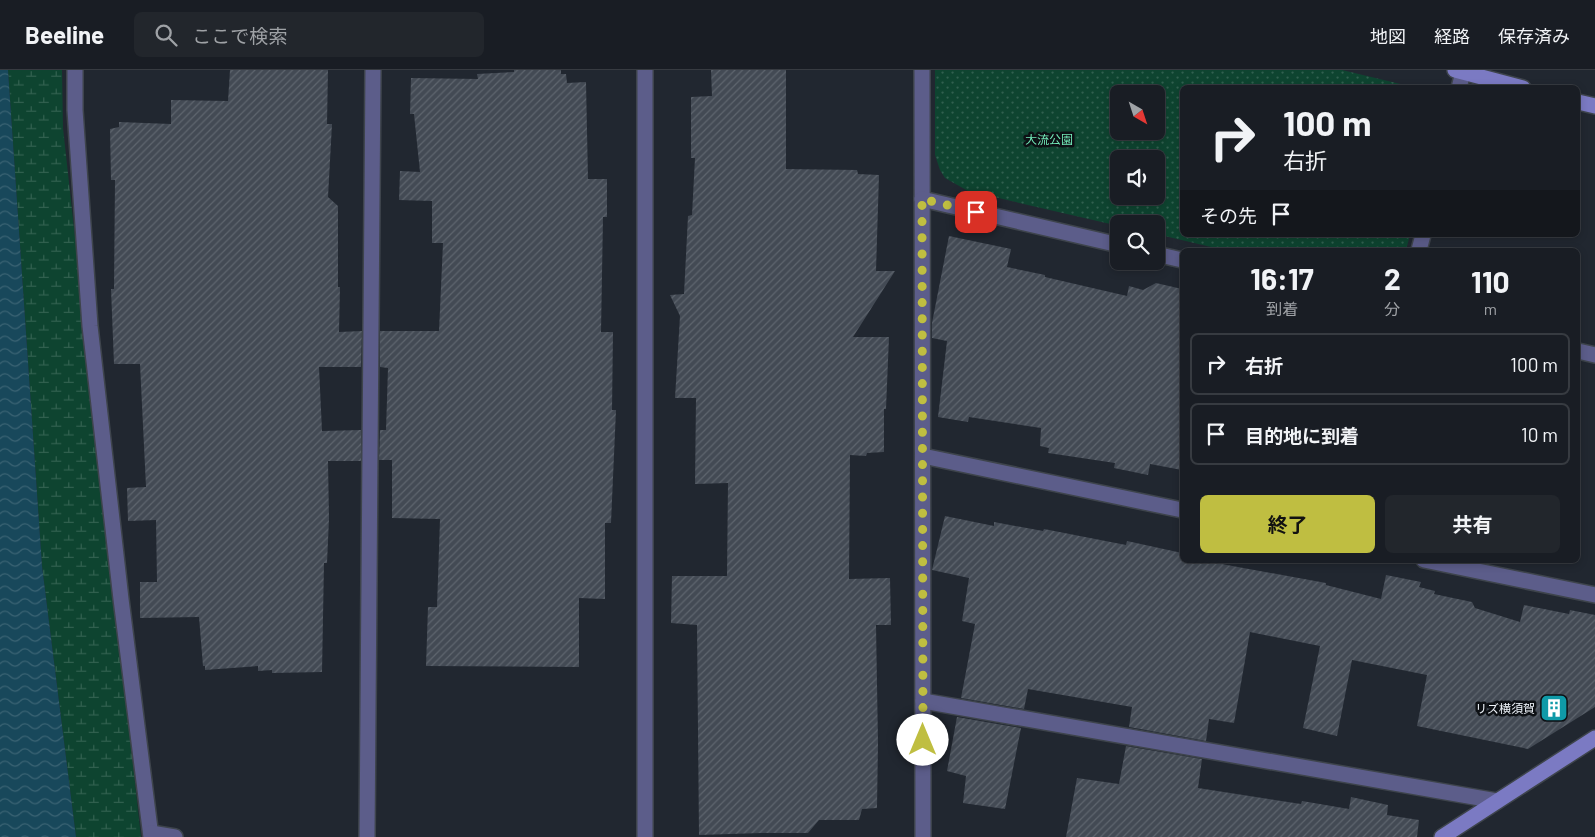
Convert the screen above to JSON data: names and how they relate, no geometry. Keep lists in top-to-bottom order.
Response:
{
  "parks": ["大流公園"],
  "places": {
    "building": ["リズ横須賀"]
  },
  "north": "bottom right",
  "page": {
    "header": "Beeline",
    "search": "ここで検索",
    "nav": ["地図", "経路", "保存済み"],
    "turn": ["100 m", "右折"],
    "then": "その先",
    "eta": [
      "16:17",
      "到着",
      "2",
      "分",
      "110",
      "m"
    ],
    "list": [
      {
        "name": "右折",
        "value": "100 m"
      },
      {
        "name": "目的地に到着",
        "value": "10 m"
      }
    ],
    "buttons": ["終了", "共有"]
  }
}
